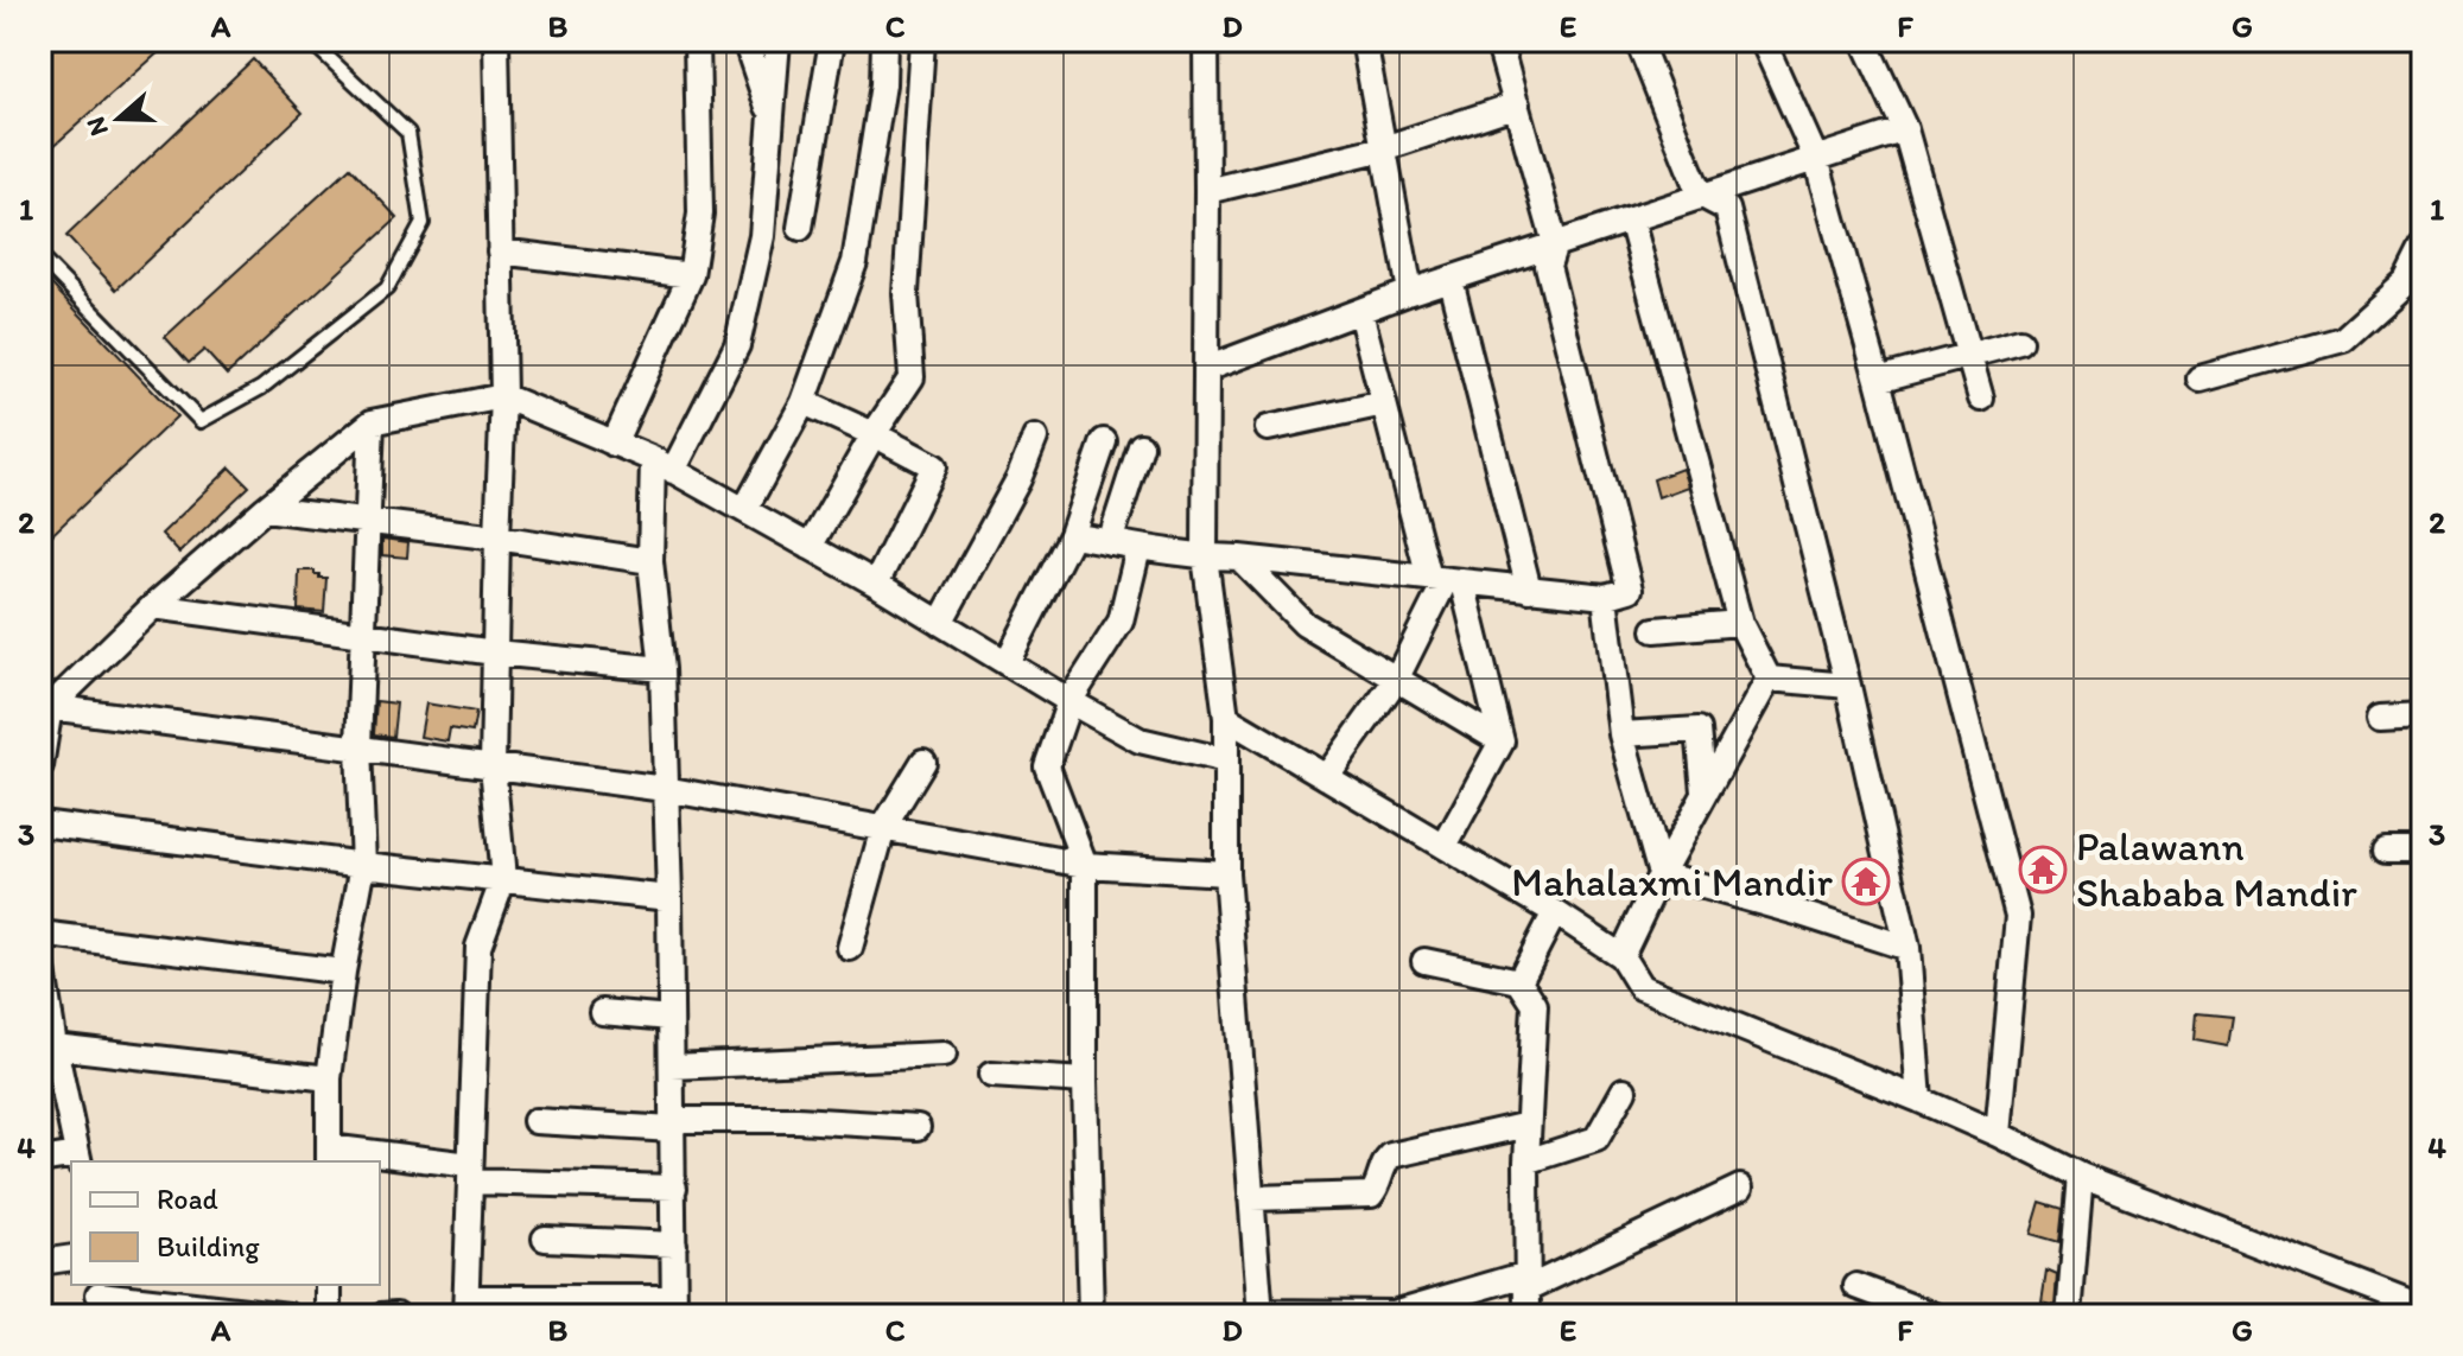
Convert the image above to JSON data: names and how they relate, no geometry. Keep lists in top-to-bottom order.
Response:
{
  "places": {
    "temple": ["Palawann Shababa Mandir", "Mahalaxmi Mandir"]
  },
  "legend": ["Road", "Building"],
  "north": "left",
  "grid": {
    "columns": [
      "A",
      "B",
      "C",
      "D",
      "E",
      "F",
      "G"
    ],
    "rows": [
      "1",
      "2",
      "3",
      "4"
    ]
  }
}
